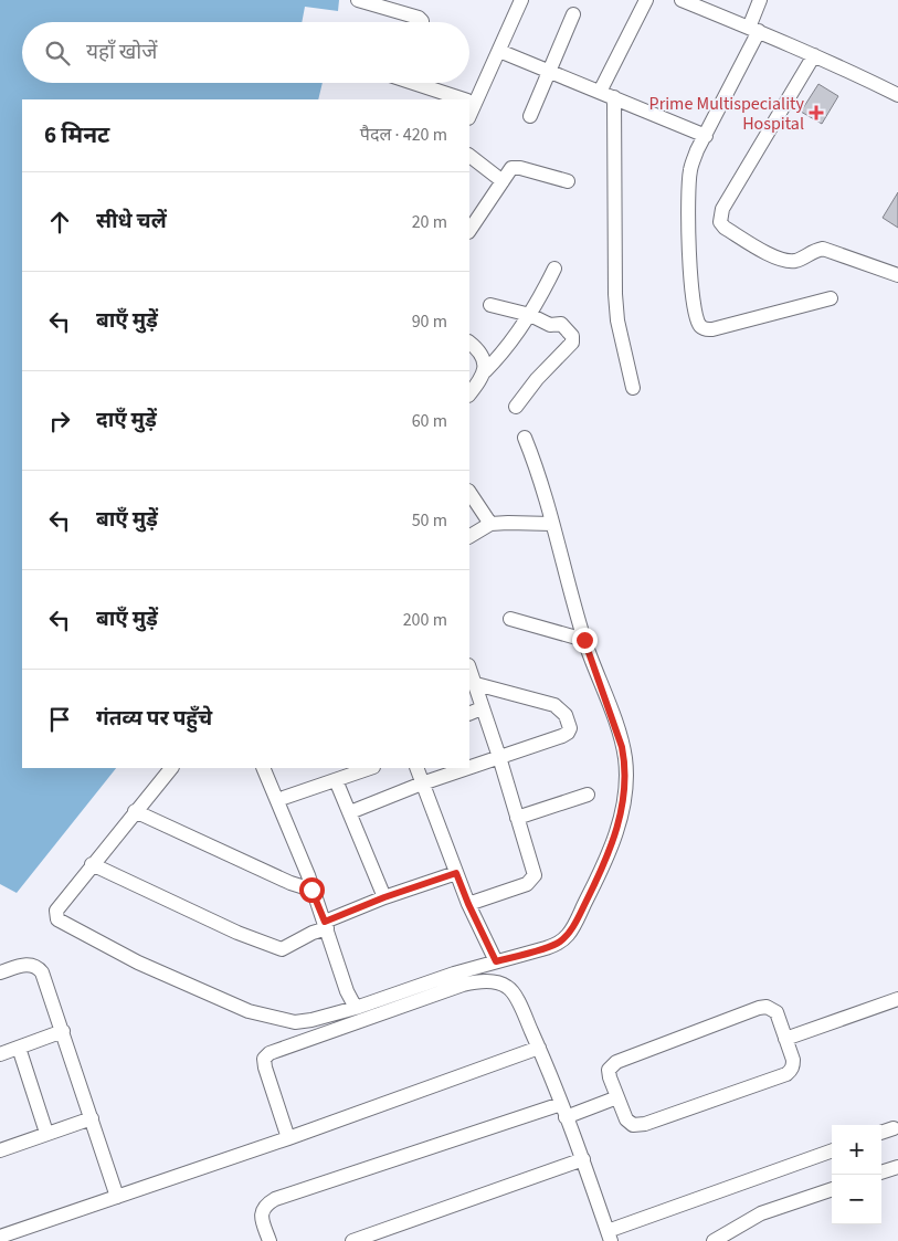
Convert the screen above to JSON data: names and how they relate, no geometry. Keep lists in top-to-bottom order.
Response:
{
  "places": {
    "health": ["Prime Multispeciality Hospital"]
  },
  "page": {
    "search": "यहाँ खोजें",
    "heading": ["6 मिनट", "पैदल · 420 m"],
    "list": [
      ["सीधे चलें", "20 m"],
      ["बाएँ मुड़ें", "90 m"],
      ["दाएँ मुड़ें", "60 m"],
      ["बाएँ मुड़ें", "50 m"],
      ["बाएँ मुड़ें", "200 m"],
      "गंतव्य पर पहुँचे"
    ],
    "map_buttons": ["+", "−"]
  }
}
